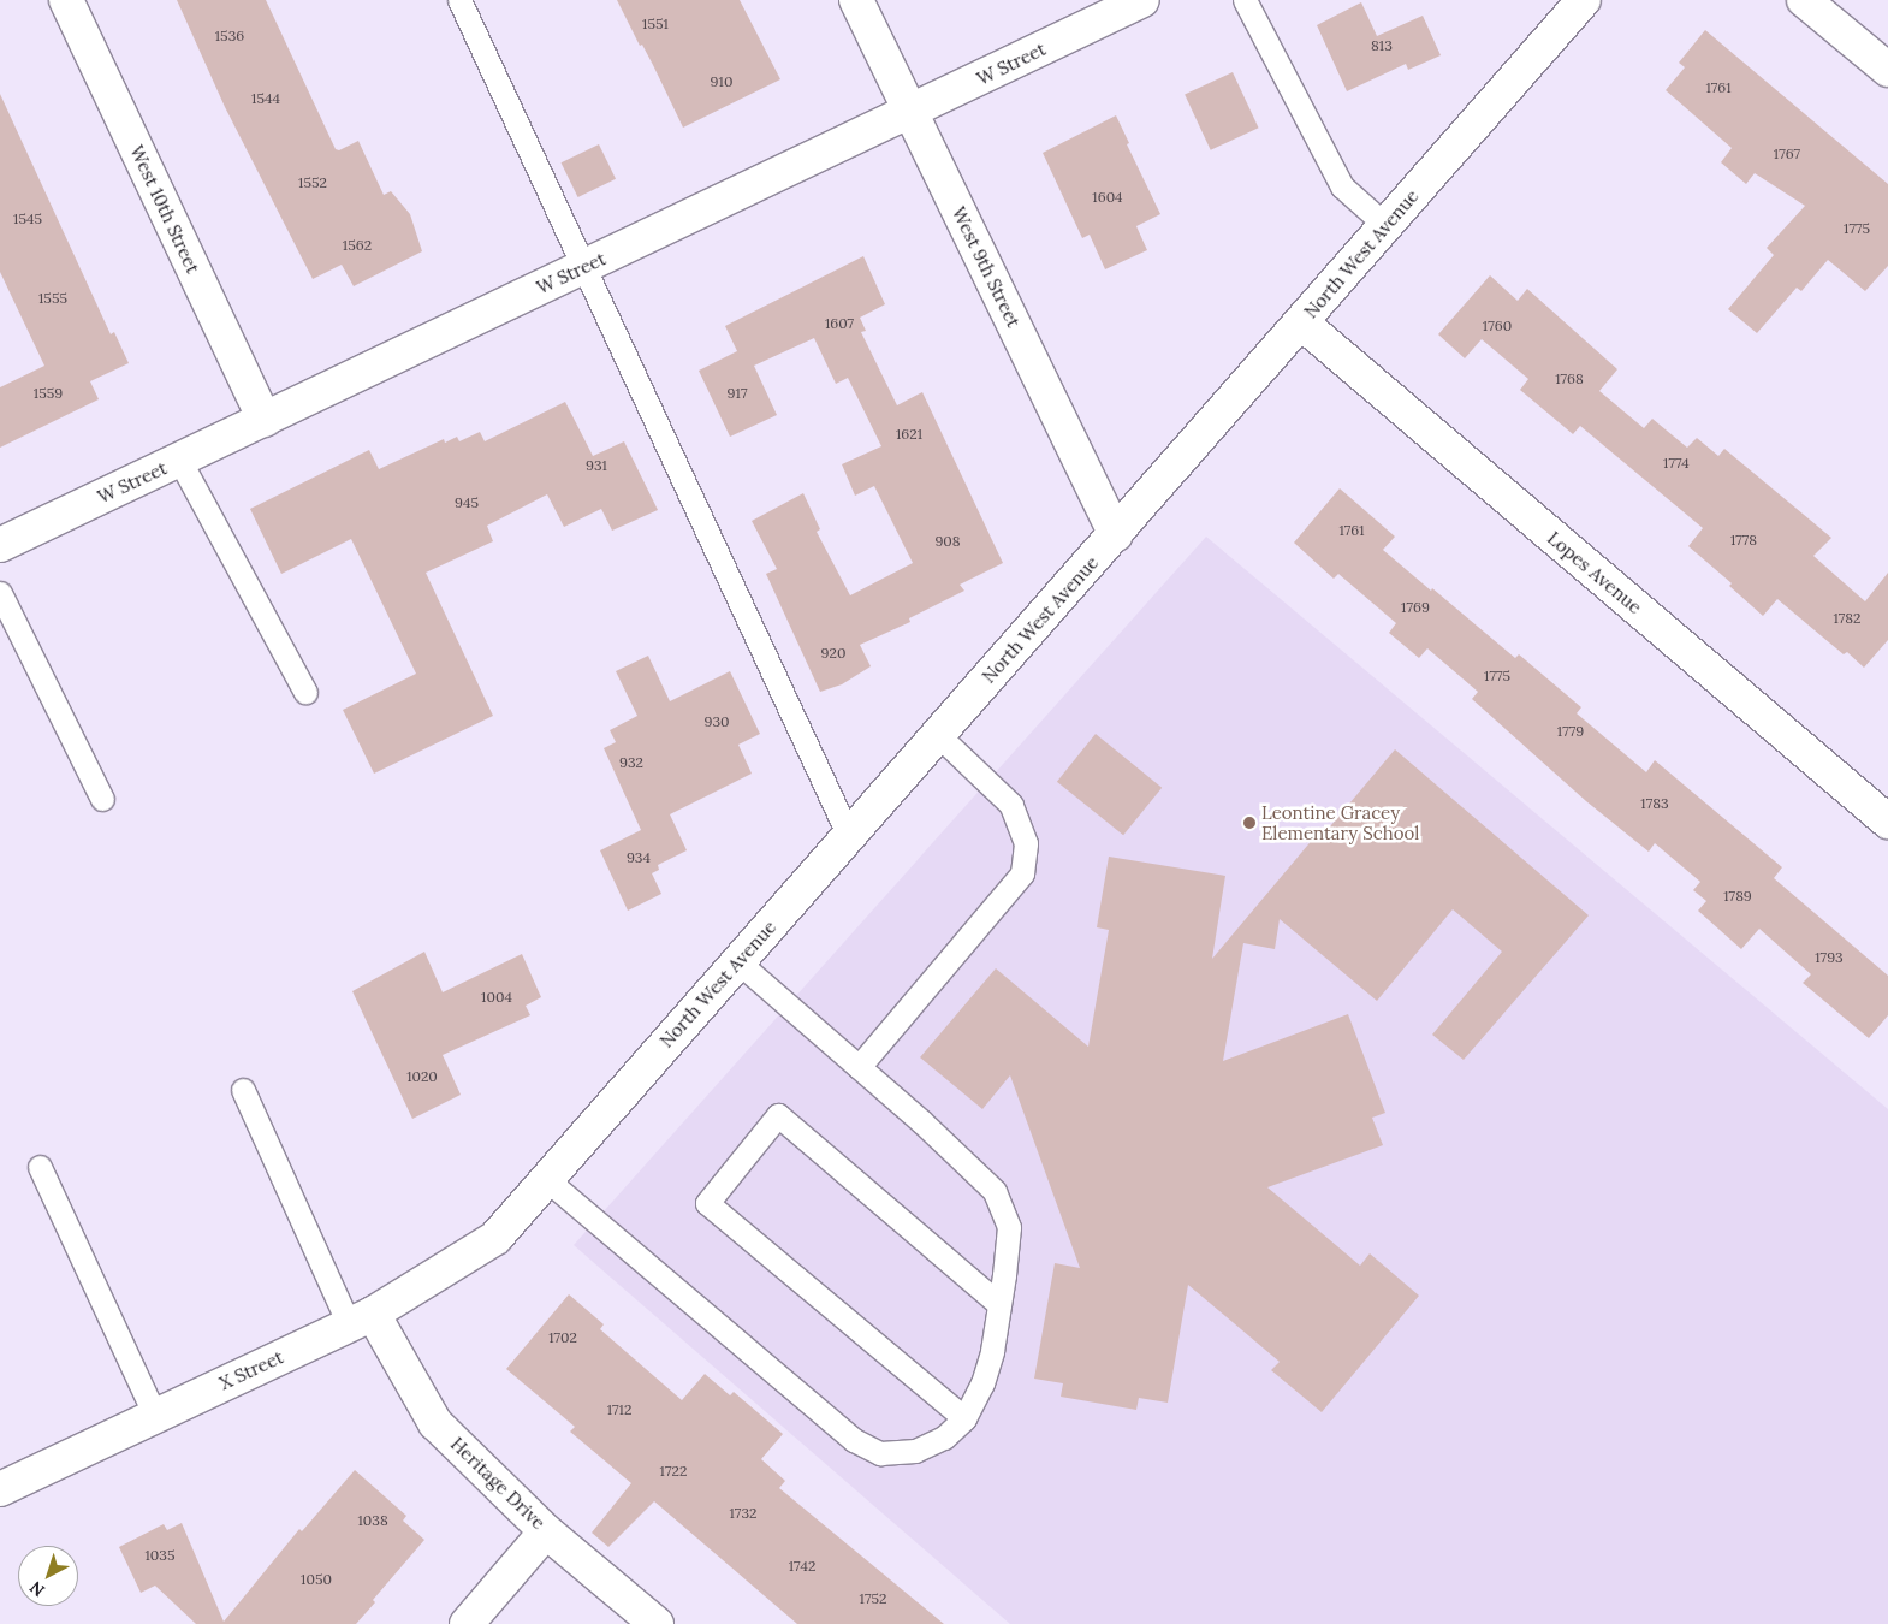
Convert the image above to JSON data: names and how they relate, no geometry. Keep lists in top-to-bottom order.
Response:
{
  "streets": {
    "street": [
      "W Street",
      "West 10th Street",
      "North West Avenue",
      "West 9th Street",
      "Lopes Avenue",
      "X Street",
      "Heritage Drive"
    ]
  },
  "crossings": [
    ["W Street", "West 10th Street"],
    ["W Street", "West 9th Street"],
    ["North West Avenue", "West 9th Street"],
    ["North West Avenue", "Lopes Avenue"],
    ["North West Avenue", "X Street"],
    ["X Street", "Heritage Drive"]
  ],
  "places": ["Leontine Gracey Elementary School"],
  "house_numbers": [
    "1551",
    "1536",
    "813",
    "910",
    "1761",
    "1544",
    "1767",
    "1552",
    "1604",
    "1545",
    "1775",
    "1562",
    "1555",
    "1607",
    "1760",
    "1768",
    "1559",
    "917",
    "1621",
    "1774",
    "931",
    "945",
    "1761",
    "1778",
    "908",
    "1769",
    "1782",
    "920",
    "1775",
    "930",
    "1779",
    "932",
    "1783",
    "934",
    "1789",
    "1793",
    "1004",
    "1020",
    "1702",
    "1712",
    "1722",
    "1732",
    "1038",
    "1035",
    "1742",
    "1050",
    "1752"
  ],
  "north": "bottom left"
}
